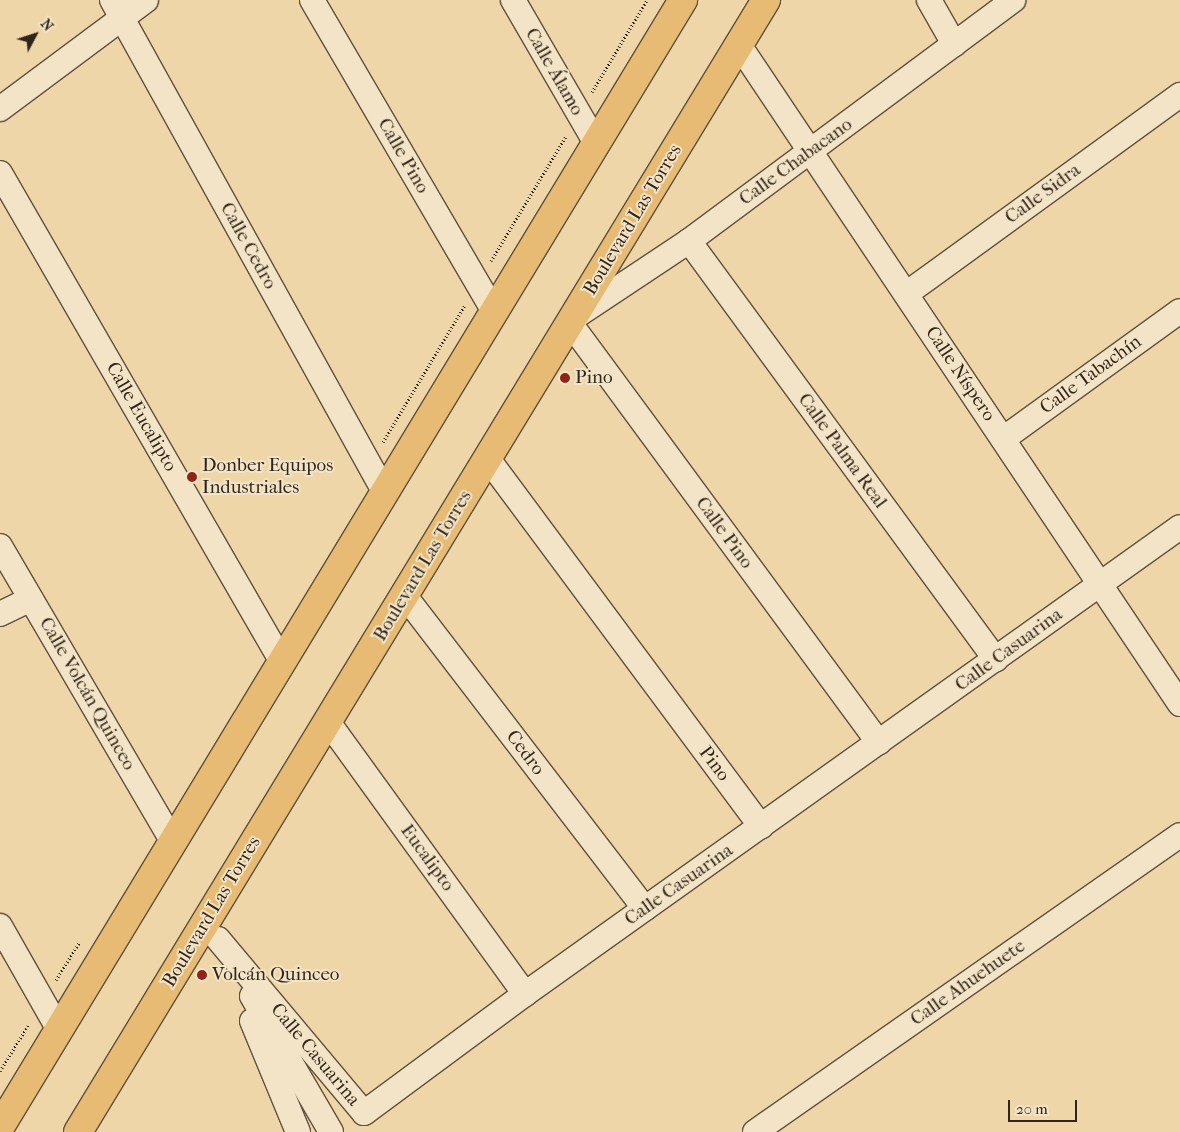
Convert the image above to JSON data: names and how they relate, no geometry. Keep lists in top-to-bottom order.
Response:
{
  "streets": {
    "main road": ["Boulevard Las Torres"],
    "street": [
      "Calle Álamo",
      "Calle Pino",
      "Calle Chabacano",
      "Calle Sidra",
      "Calle Cedro",
      "Calle Níspero",
      "Calle Tabachín",
      "Calle Eucalipto",
      "Calle Palma Real",
      "Calle Casuarina",
      "Calle Volcán Quinceo",
      "Cedro",
      "Pino",
      "Eucalipto",
      "Calle Ahuehuete"
    ]
  },
  "crossings": [
    ["Calle Pino", "Calle Chabacano"],
    ["Calle Pino", "Boulevard Las Torres"],
    ["Calle Pino", "Calle Casuarina"],
    ["Calle Chabacano", "Boulevard Las Torres"],
    ["Calle Chabacano", "Calle Níspero"],
    ["Calle Chabacano", "Calle Palma Real"],
    ["Calle Sidra", "Calle Níspero"],
    ["Boulevard Las Torres", "Calle Níspero"],
    ["Boulevard Las Torres", "Calle Casuarina"],
    ["Boulevard Las Torres", "Cedro"],
    ["Boulevard Las Torres", "Pino"],
    ["Boulevard Las Torres", "Eucalipto"],
    ["Calle Níspero", "Calle Tabachín"],
    ["Calle Níspero", "Calle Casuarina"],
    ["Calle Palma Real", "Calle Casuarina"],
    ["Calle Casuarina", "Cedro"],
    ["Calle Casuarina", "Pino"],
    ["Calle Casuarina", "Eucalipto"]
  ],
  "places": ["Pino", "Donber Equipos Industriales", "Volcán Quinceo"],
  "scale_bar": "20 m",
  "north": "top right"
}
